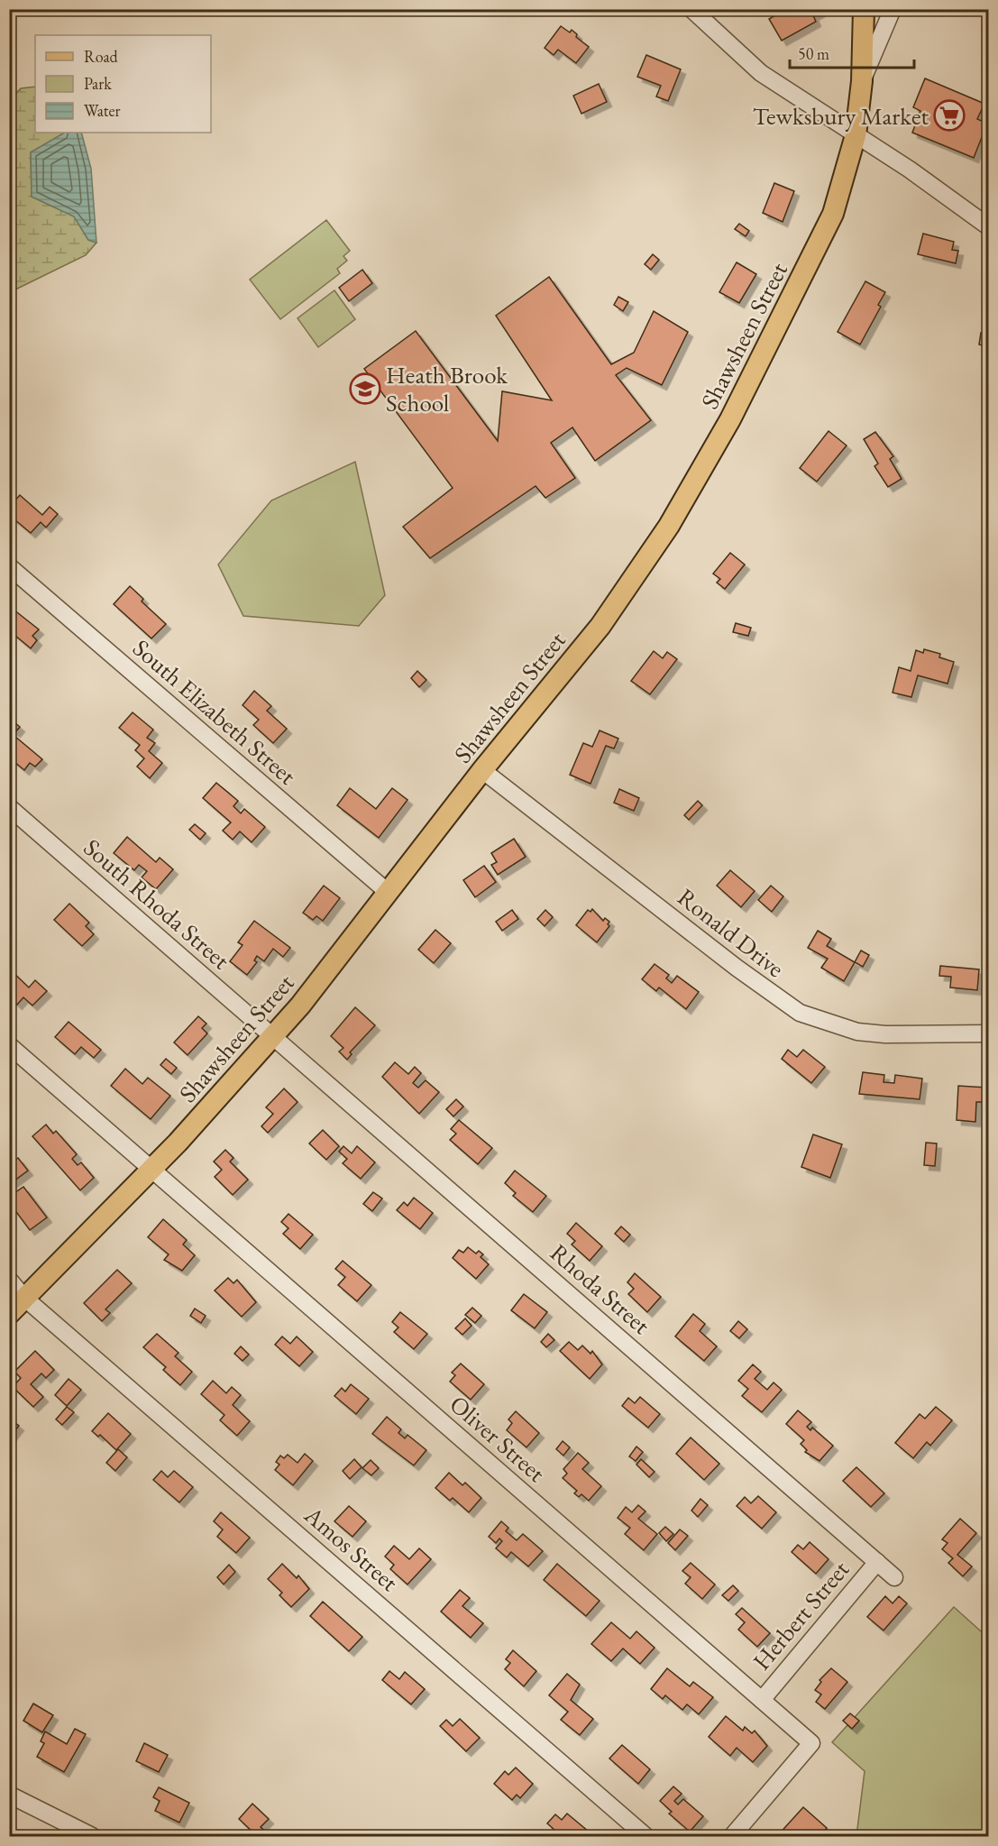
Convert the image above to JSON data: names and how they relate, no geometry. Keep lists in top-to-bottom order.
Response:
{
  "streets": {
    "main road": ["Shawsheen Street"],
    "street": [
      "South Elizabeth Street",
      "South Rhoda Street",
      "Ronald Drive",
      "Rhoda Street",
      "Oliver Street",
      "Amos Street",
      "Herbert Street"
    ]
  },
  "crossings": [
    ["Shawsheen Street", "South Elizabeth Street"],
    ["Shawsheen Street", "South Rhoda Street"],
    ["Shawsheen Street", "Ronald Drive"],
    ["Shawsheen Street", "Rhoda Street"],
    ["Shawsheen Street", "Oliver Street"],
    ["Shawsheen Street", "Amos Street"],
    ["South Rhoda Street", "Rhoda Street"],
    ["Rhoda Street", "Herbert Street"],
    ["Oliver Street", "Herbert Street"]
  ],
  "places": {
    "supermarket": ["Tewksbury Market"],
    "school or university": ["Heath Brook School"]
  },
  "legend": ["Road", "Park", "Water"],
  "scale_bar": "50 m"
}
